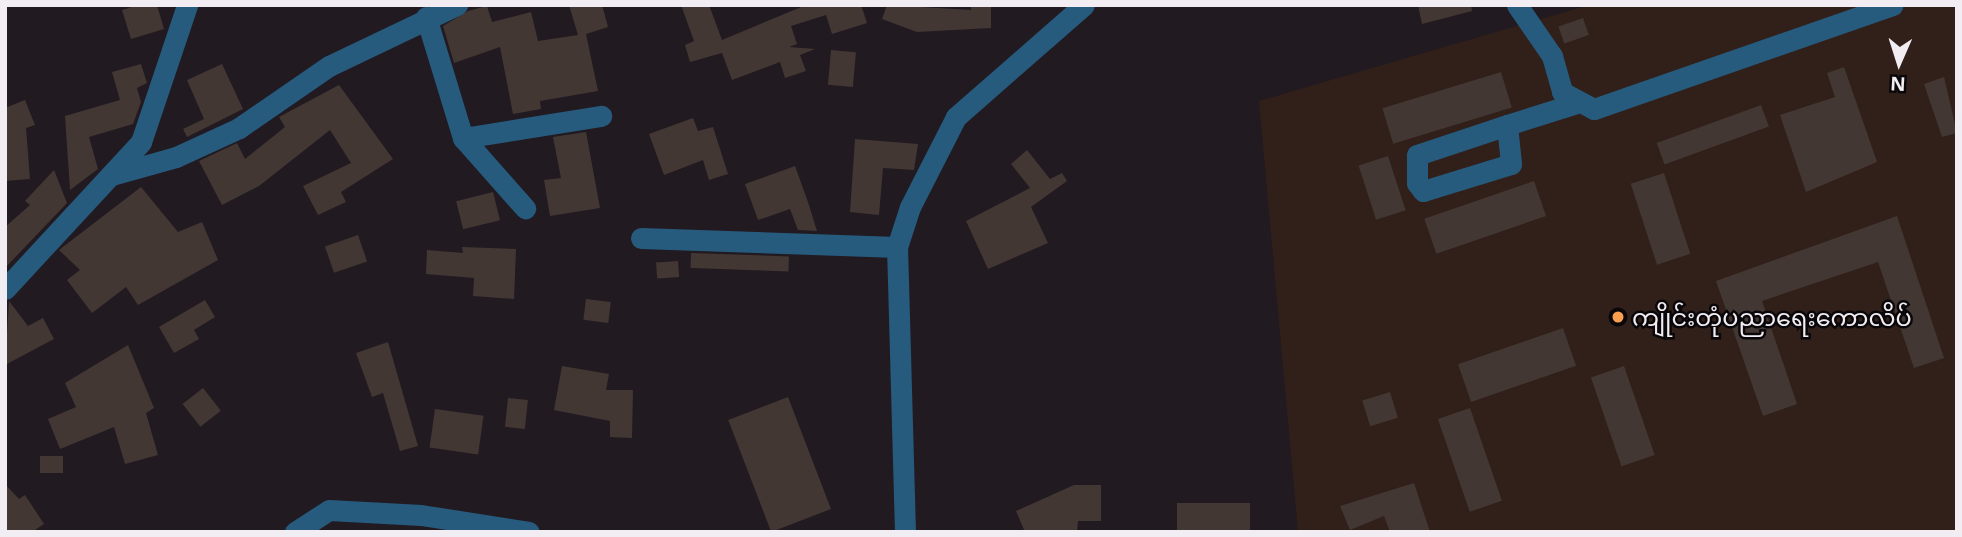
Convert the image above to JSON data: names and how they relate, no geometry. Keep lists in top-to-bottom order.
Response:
{
  "places": ["ကျိုင်းတုံပညာရေးကောလိပ်"],
  "north": "bottom"
}
